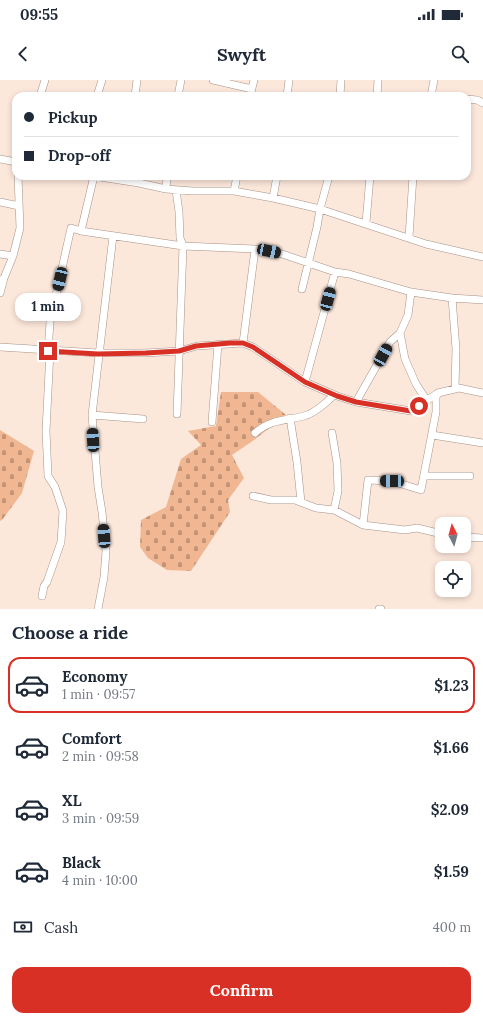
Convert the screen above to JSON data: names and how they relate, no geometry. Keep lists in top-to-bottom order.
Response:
{
  "north": "top",
  "page": {
    "status": "09:55",
    "header": "Swyft",
    "banner": ["Pickup", "Drop-off"],
    "bubble": "1 min",
    "heading": "Choose a ride",
    "list": [
      {
        "name": "Economy",
        "note": "1 min · 09:57",
        "value": "$1.23"
      },
      {
        "name": "Comfort",
        "note": "2 min · 09:58",
        "value": "$1.66"
      },
      {
        "name": "XL",
        "note": "3 min · 09:59",
        "value": "$2.09"
      },
      {
        "name": "Black",
        "note": "4 min · 10:00",
        "value": "$1.59"
      }
    ],
    "pay": ["Cash", "400 m"],
    "buttons": "Confirm"
  }
}
